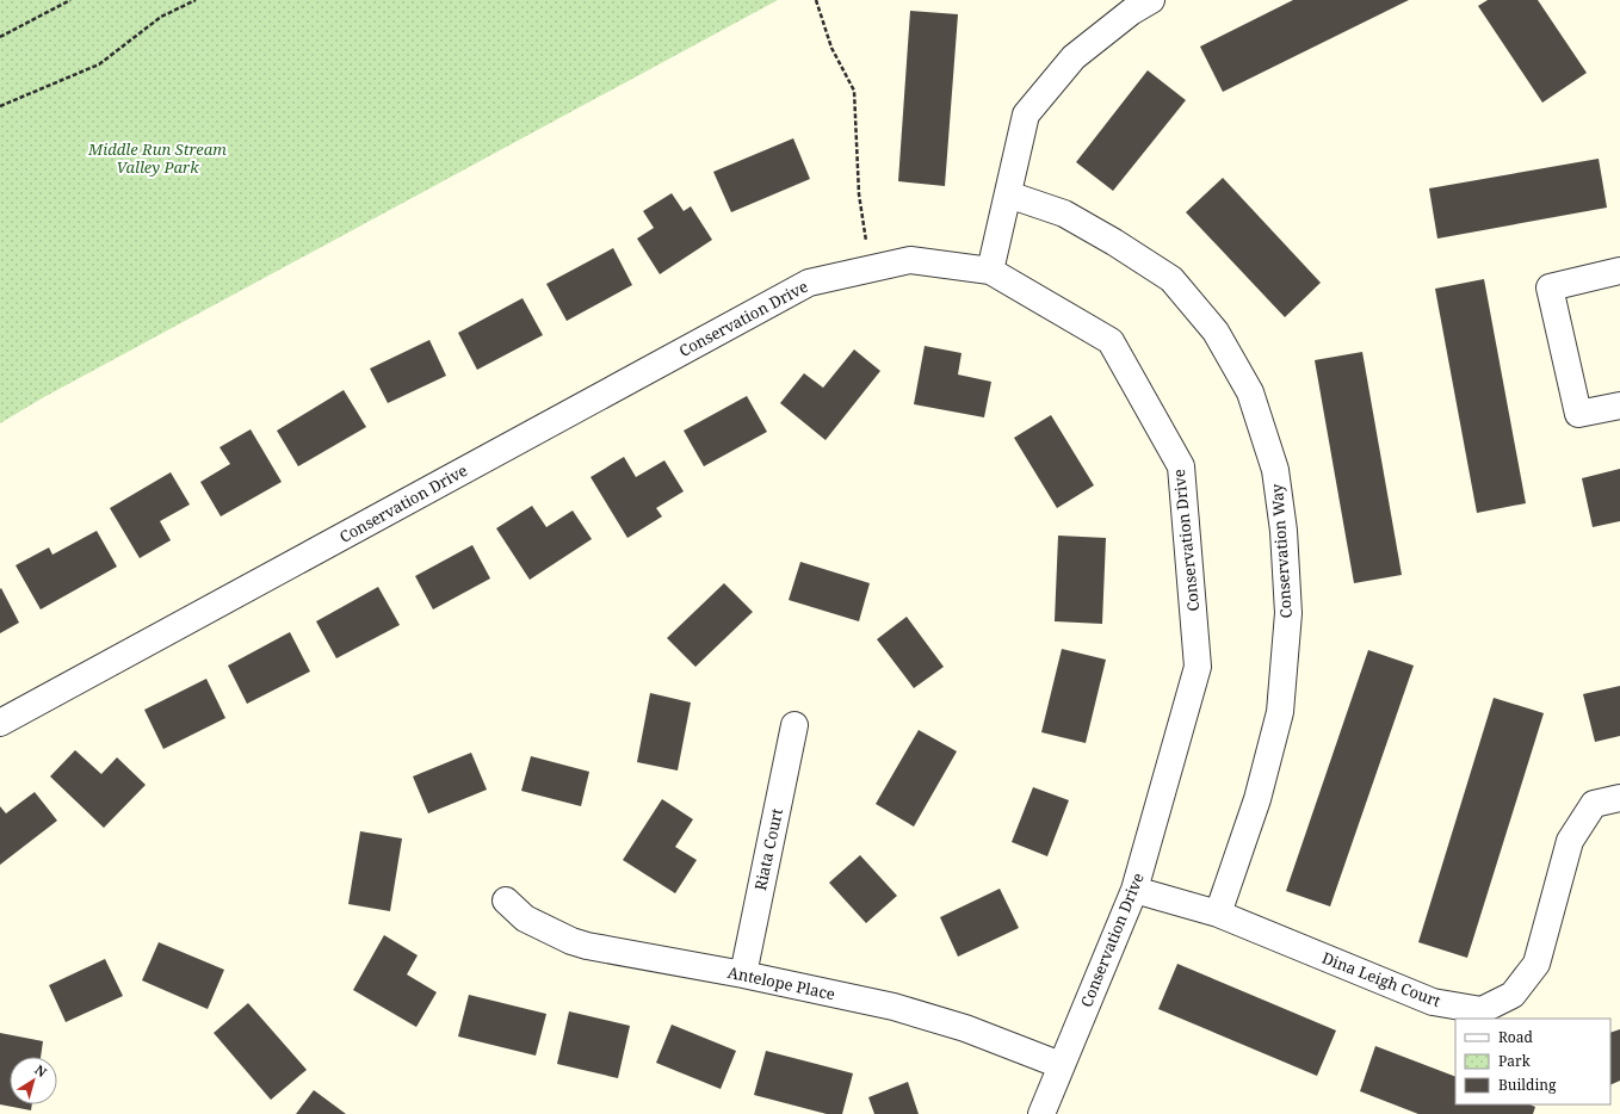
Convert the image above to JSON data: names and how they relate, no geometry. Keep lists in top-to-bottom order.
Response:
{
  "streets": {
    "street": [
      "Conservation Drive",
      "Conservation Way",
      "Riata Court",
      "Dina Leigh Court",
      "Antelope Place"
    ]
  },
  "crossings": [
    ["Conservation Drive", "Dina Leigh Court"],
    ["Conservation Drive", "Antelope Place"],
    ["Conservation Way", "Dina Leigh Court"],
    ["Riata Court", "Antelope Place"]
  ],
  "parks": ["Middle Run Stream Valley Park"],
  "legend": ["Road", "Park", "Building"],
  "north": "top right"
}
